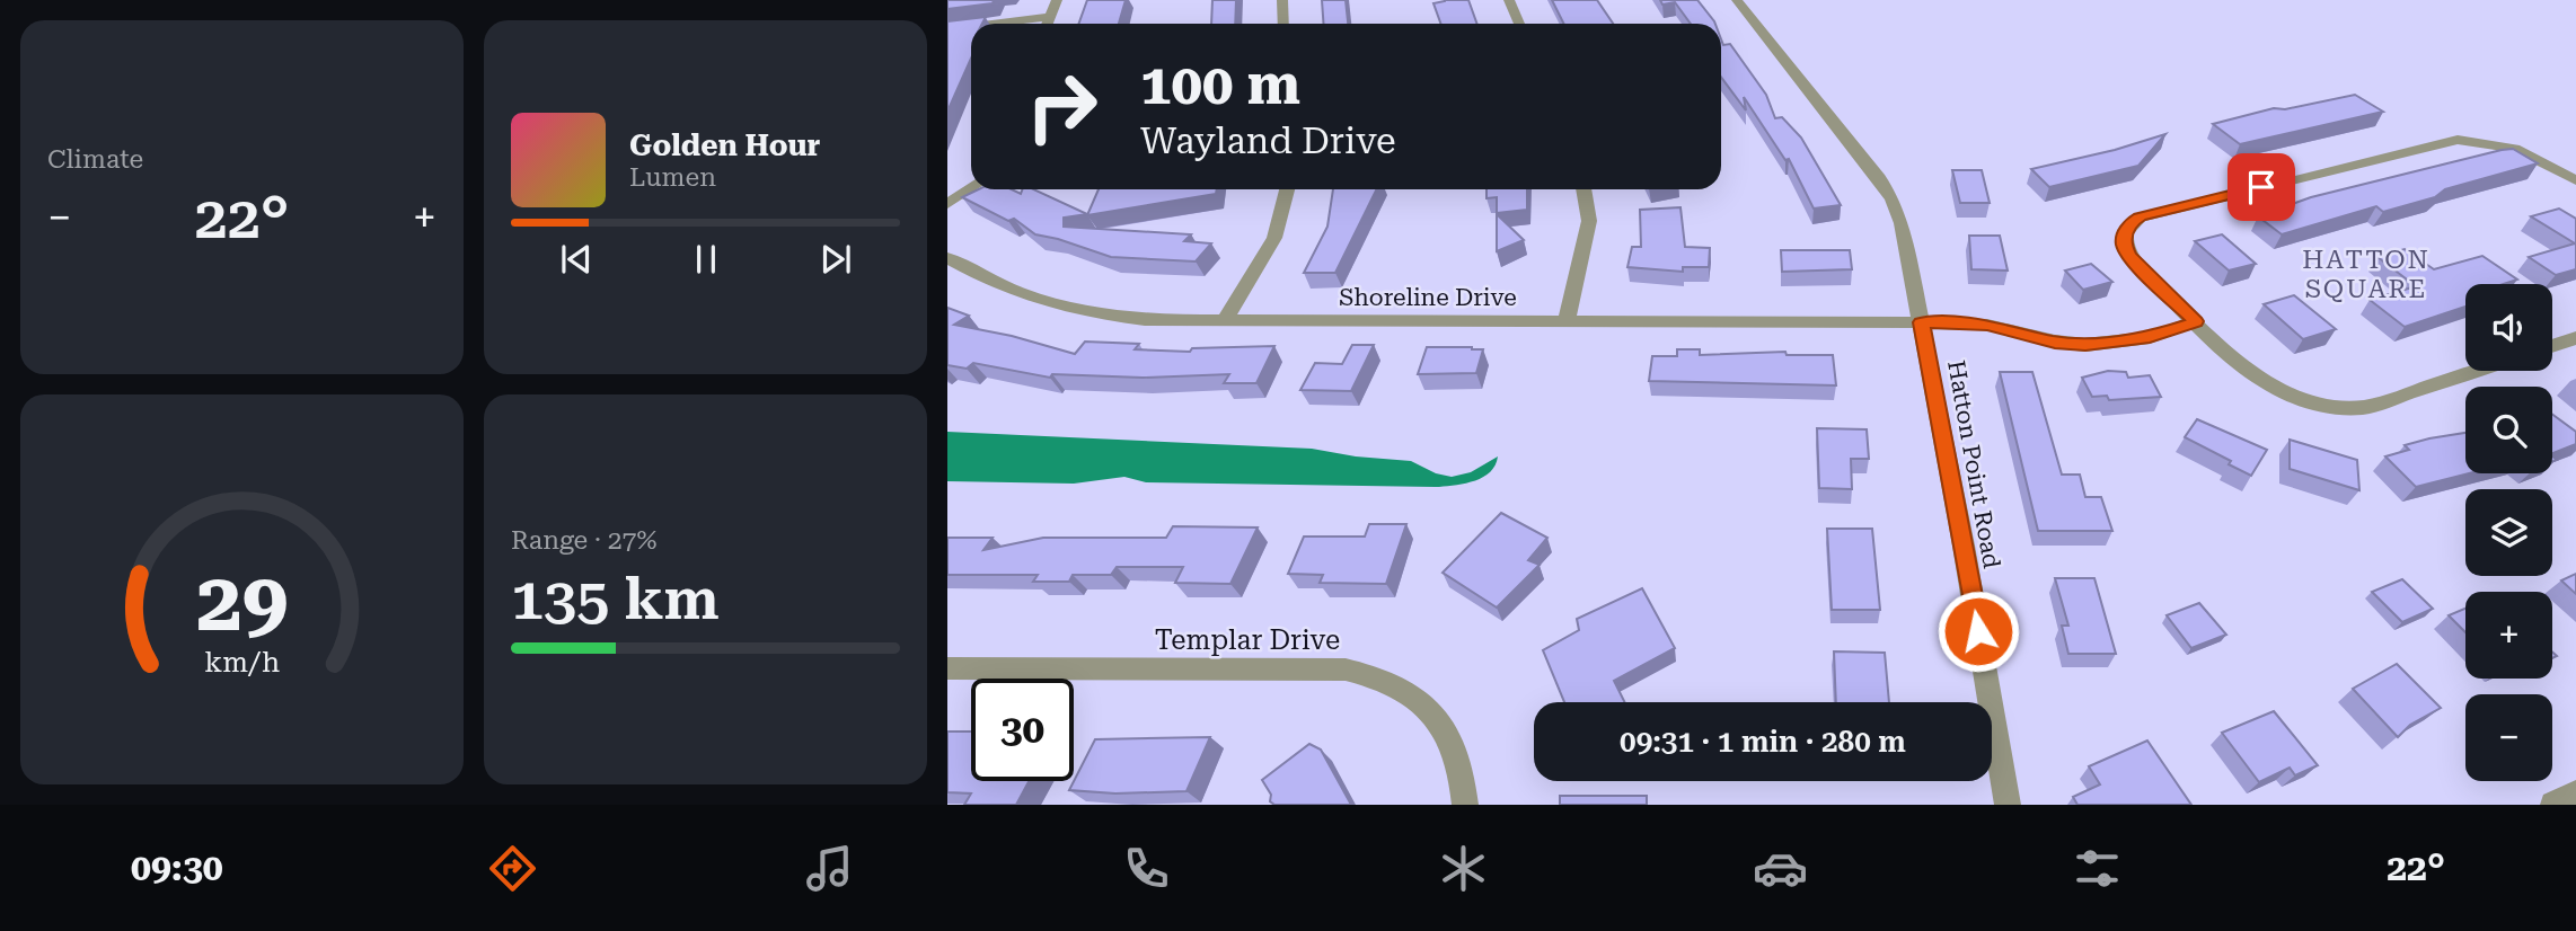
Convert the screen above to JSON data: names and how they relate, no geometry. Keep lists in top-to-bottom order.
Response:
{
  "streets": {
    "street": ["Shoreline Drive", "Hatton Point Road", "Templar Drive"]
  },
  "crossings": [
    ["Shoreline Drive", "Hatton Point Road"]
  ],
  "districts": ["HATTON SQUARE"],
  "page": {
    "tile": [
      "Climate",
      ["Range · 27%", "135 km"]
    ],
    "turn": ["100 m", "Wayland Drive"],
    "song": ["Golden Hour", "Lumen"],
    "heat": ["−", "22°", "+"],
    "map_buttons": ["+", "−"],
    "limit": "30",
    "trip": "09:31 · 1 min · 280 m",
    "tabs": ["09:30", "22°"],
    "gauge": ["29", "km/h"]
  }
}
